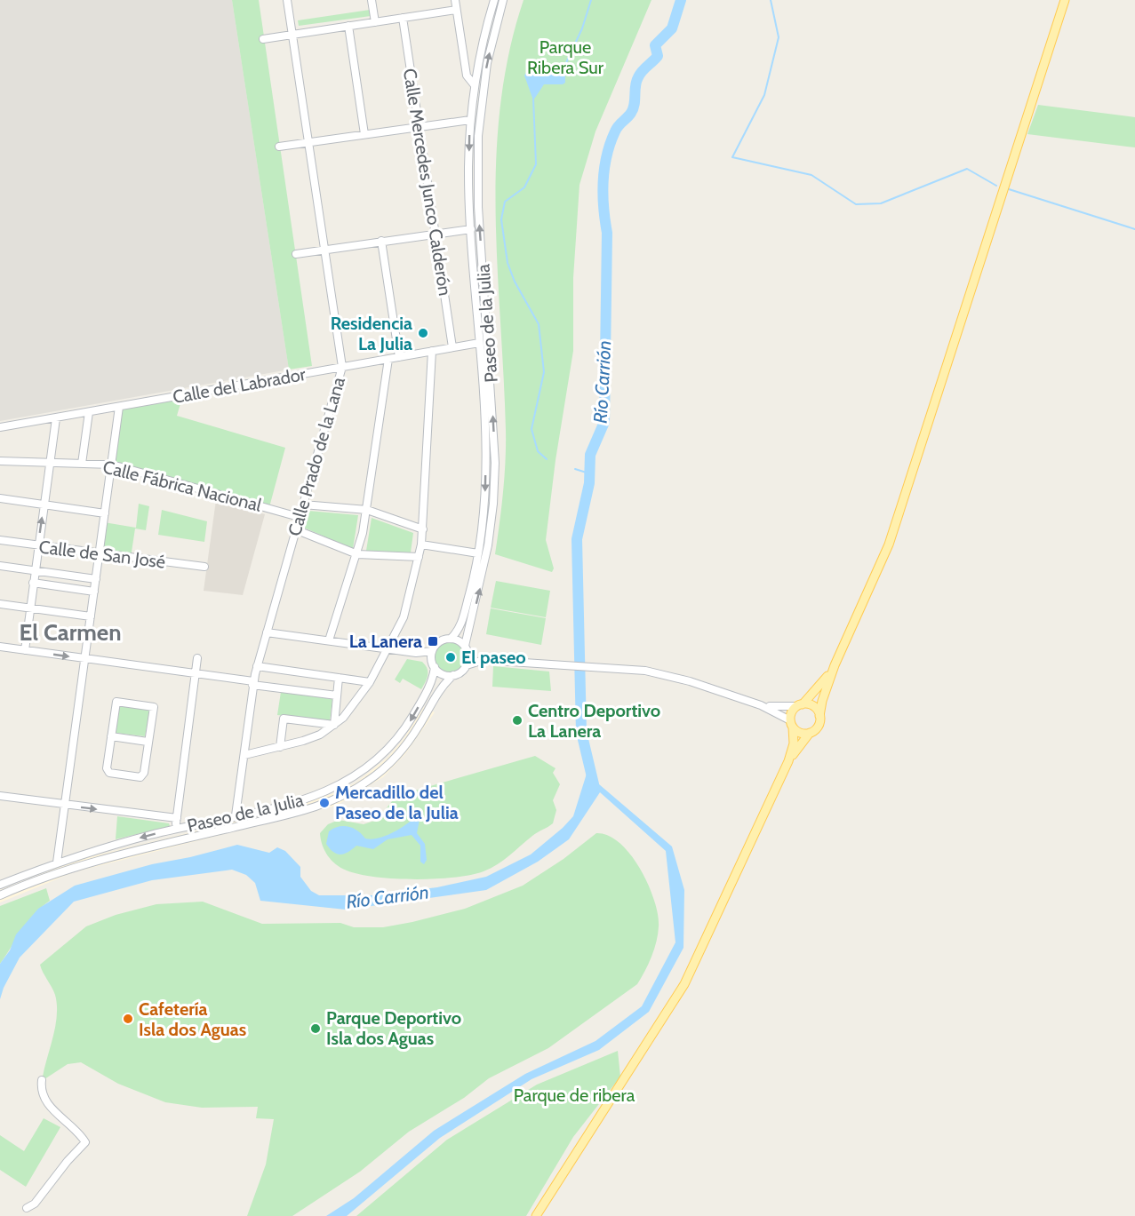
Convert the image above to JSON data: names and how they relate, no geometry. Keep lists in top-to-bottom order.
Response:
{
  "streets": {
    "street": [
      "Calle Mercedes Junco Calderón",
      "Paseo de la Julia",
      "Calle del Labrador",
      "Calle Prado de la Lana",
      "Calle Fábrica Nacional",
      "Calle de San José"
    ]
  },
  "crossings": [
    ["Calle Mercedes Junco Calderón", "Calle del Labrador"],
    ["Paseo de la Julia", "Calle del Labrador"],
    ["Paseo de la Julia", "Calle Prado de la Lana"],
    ["Calle del Labrador", "Calle Prado de la Lana"],
    ["Calle Prado de la Lana", "Calle Fábrica Nacional"]
  ],
  "districts": ["El Carmen"],
  "water": ["Río Carrión"],
  "parks": ["Parque Ribera Sur", "Parque de ribera"],
  "places": {
    "other": [
      "Residencia La Julia",
      "El paseo",
      "Centro Deportivo La Lanera",
      "Mercadillo del Paseo de la Julia",
      "Cafetería Isla dos Aguas",
      "Parque Deportivo Isla dos Aguas"
    ],
    "transit": ["La Lanera"]
  }
}
